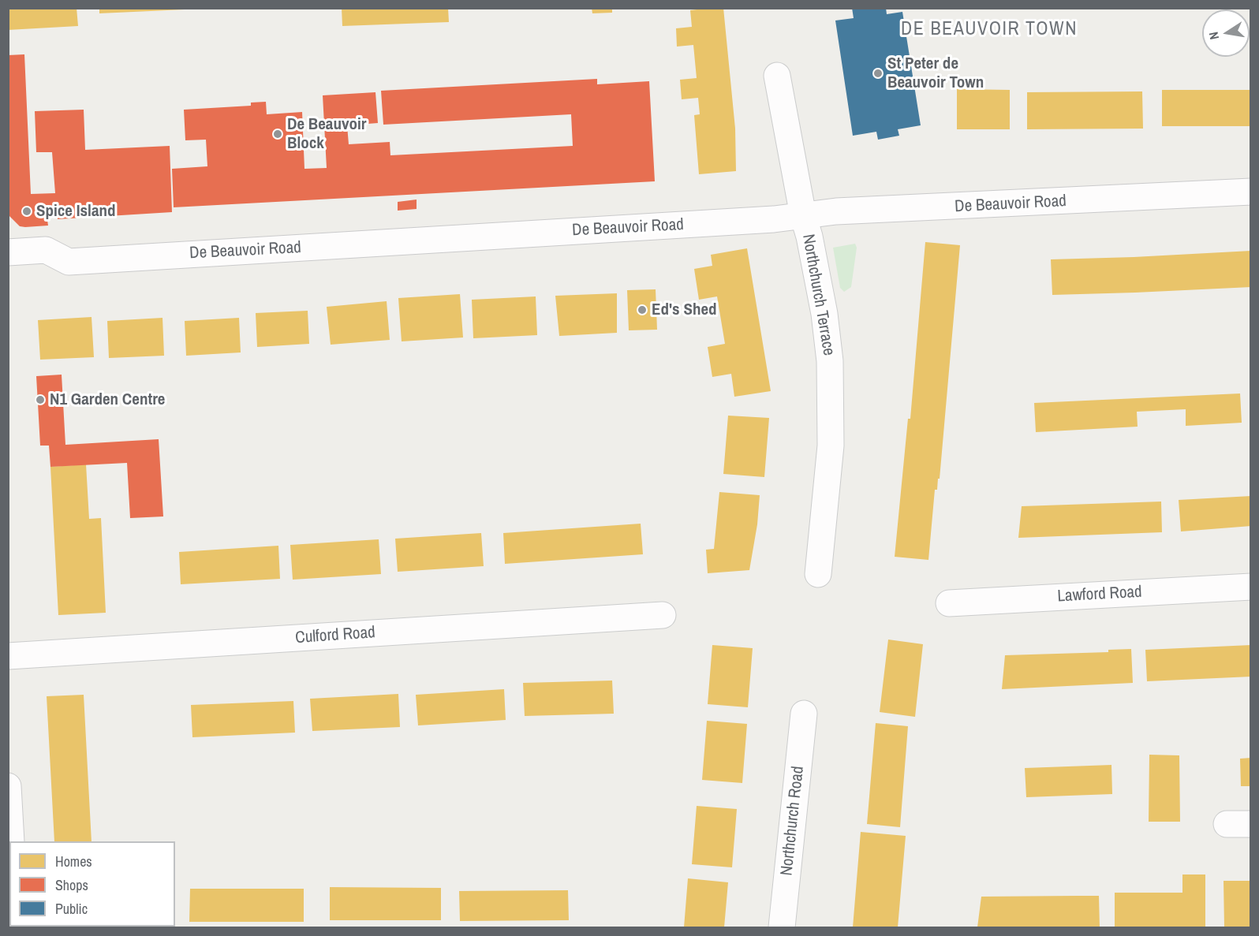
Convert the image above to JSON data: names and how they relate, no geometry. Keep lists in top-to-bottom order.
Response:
{
  "streets": {
    "street": [
      "De Beauvoir Road",
      "Northchurch Terrace",
      "Lawford Road",
      "Culford Road",
      "Northchurch Road"
    ]
  },
  "crossings": [
    ["De Beauvoir Road", "Northchurch Terrace"]
  ],
  "districts": ["DE BEAUVOIR TOWN"],
  "places": [
    "St Peter de Beauvoir Town",
    "De Beauvoir Block",
    "Spice Island",
    "Ed's Shed",
    "N1 Garden Centre"
  ],
  "legend": ["Homes", "Shops", "Public"],
  "north": "left"
}
